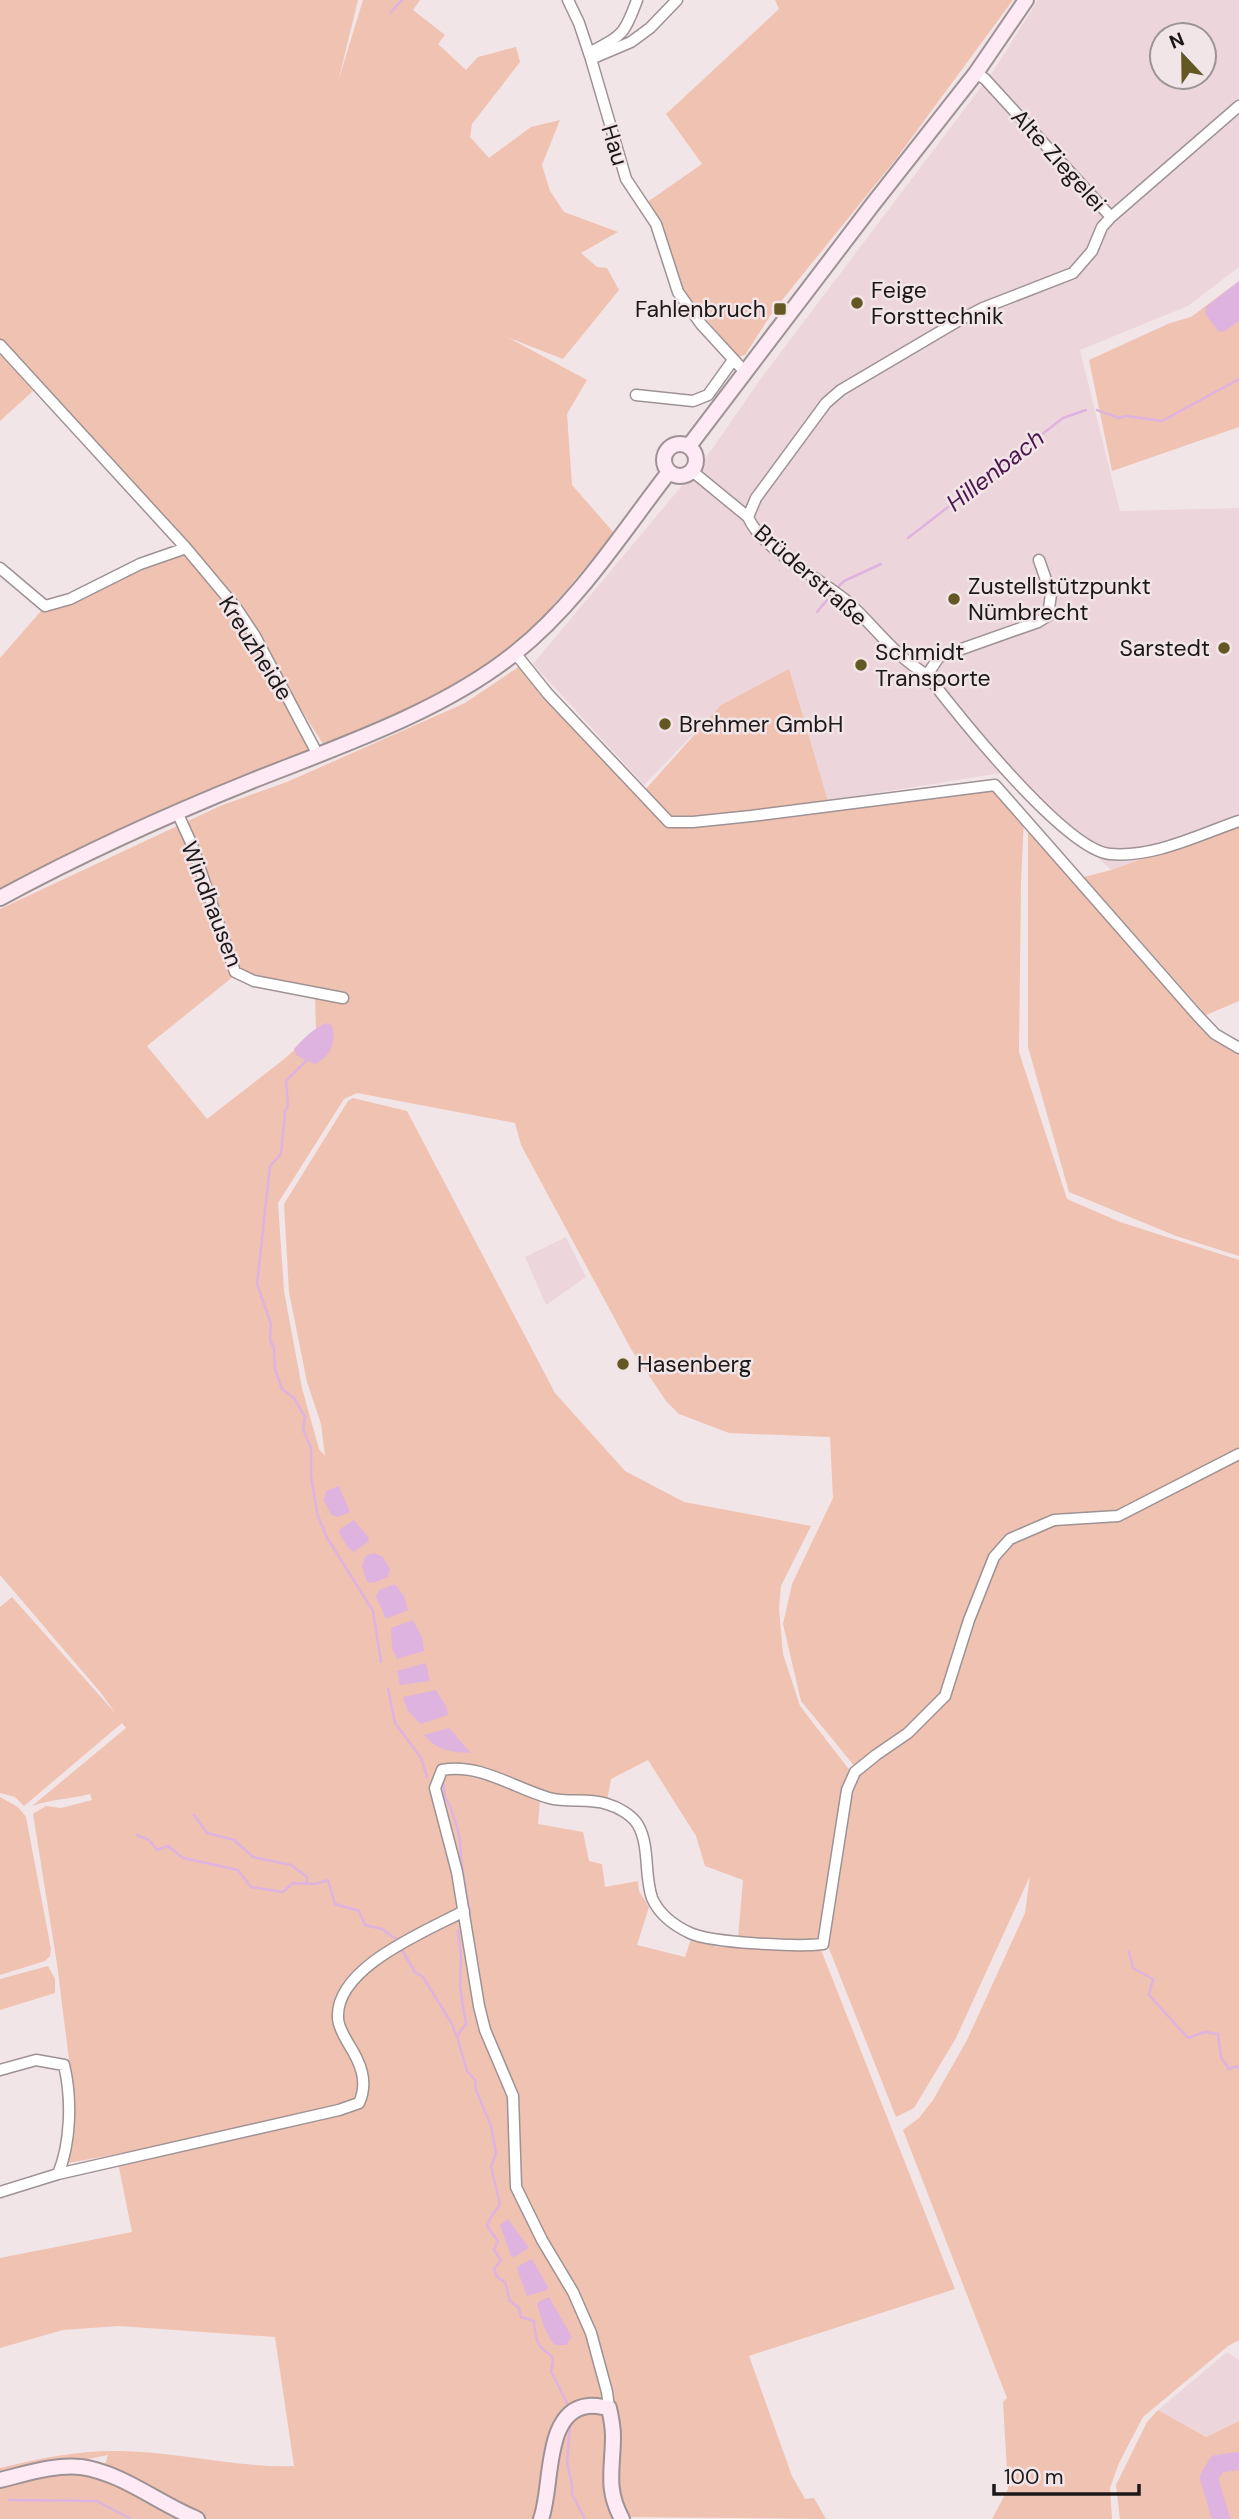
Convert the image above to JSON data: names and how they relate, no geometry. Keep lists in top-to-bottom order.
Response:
{
  "streets": {
    "street": [
      "Hau",
      "Alte Ziegelei",
      "Brüderstraße",
      "Kreuzheide",
      "Windhausen"
    ]
  },
  "crossings": [
    ["Alte Ziegelei", "Brüderstraße"]
  ],
  "water": ["Hillenbach"],
  "places": {
    "other": [
      "Feige Forsttechnik",
      "Zustellstützpunkt Nümbrecht",
      "Sarstedt",
      "Schmidt Transporte",
      "Brehmer GmbH",
      "Hasenberg"
    ],
    "transit": ["Fahlenbruch"]
  },
  "scale_bar": "100 m",
  "north": "top"
}
